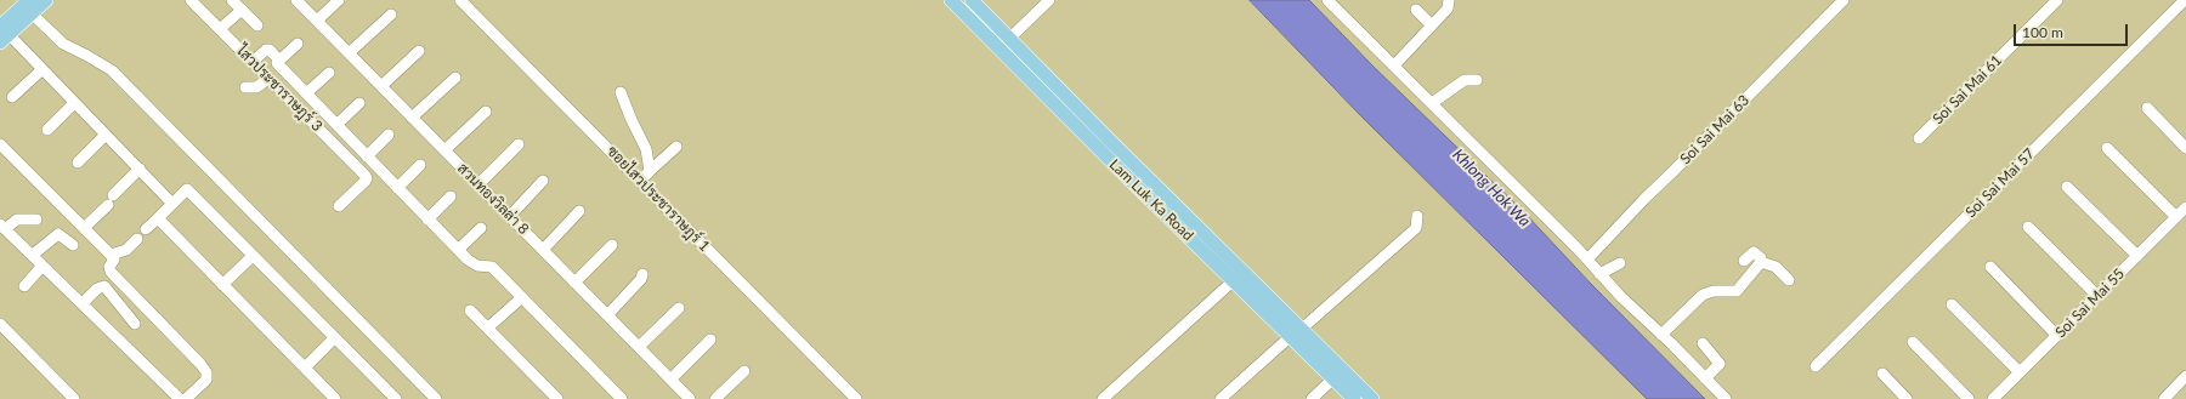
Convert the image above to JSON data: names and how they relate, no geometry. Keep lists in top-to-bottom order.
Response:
{
  "streets": {
    "main road": ["Lam Luk Ka Road"],
    "street": [
      "ไสวประชาราษฎร์ 3",
      "Soi Sai Mai 61",
      "Soi Sai Mai 63",
      "Soi Sai Mai 57",
      "สวนทองวิลล่า 8",
      "ซอยไสวประชาราษฎร์ 1",
      "Soi Sai Mai 55"
    ]
  },
  "water": ["Khlong Hok Wa"],
  "scale_bar": "100 m"
}
